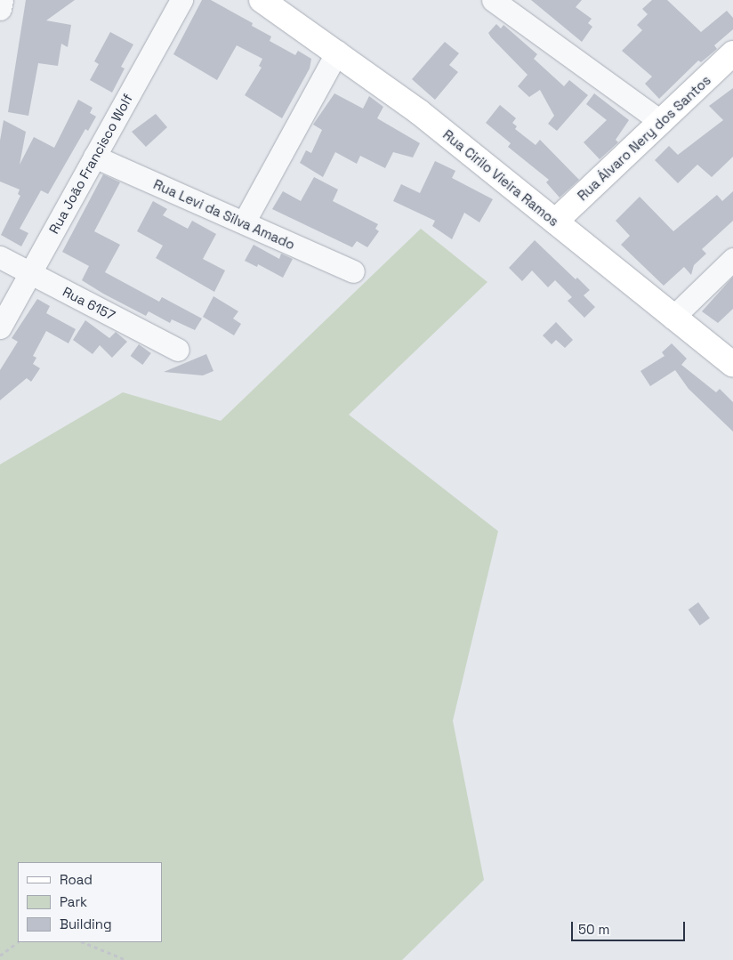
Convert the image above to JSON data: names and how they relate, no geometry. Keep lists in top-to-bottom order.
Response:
{
  "streets": {
    "main road": ["Rua Álvaro Nery dos Santos", "Rua Cirilo Vieira Ramos"],
    "street": ["Rua João Francisco Wolf", "Rua Levi da Silva Amado", "Rua 6157"]
  },
  "crossings": [
    ["Rua Álvaro Nery dos Santos", "Rua Cirilo Vieira Ramos"],
    ["Rua João Francisco Wolf", "Rua Levi da Silva Amado"],
    ["Rua João Francisco Wolf", "Rua 6157"]
  ],
  "legend": ["Road", "Park", "Building"],
  "scale_bar": "50 m"
}
